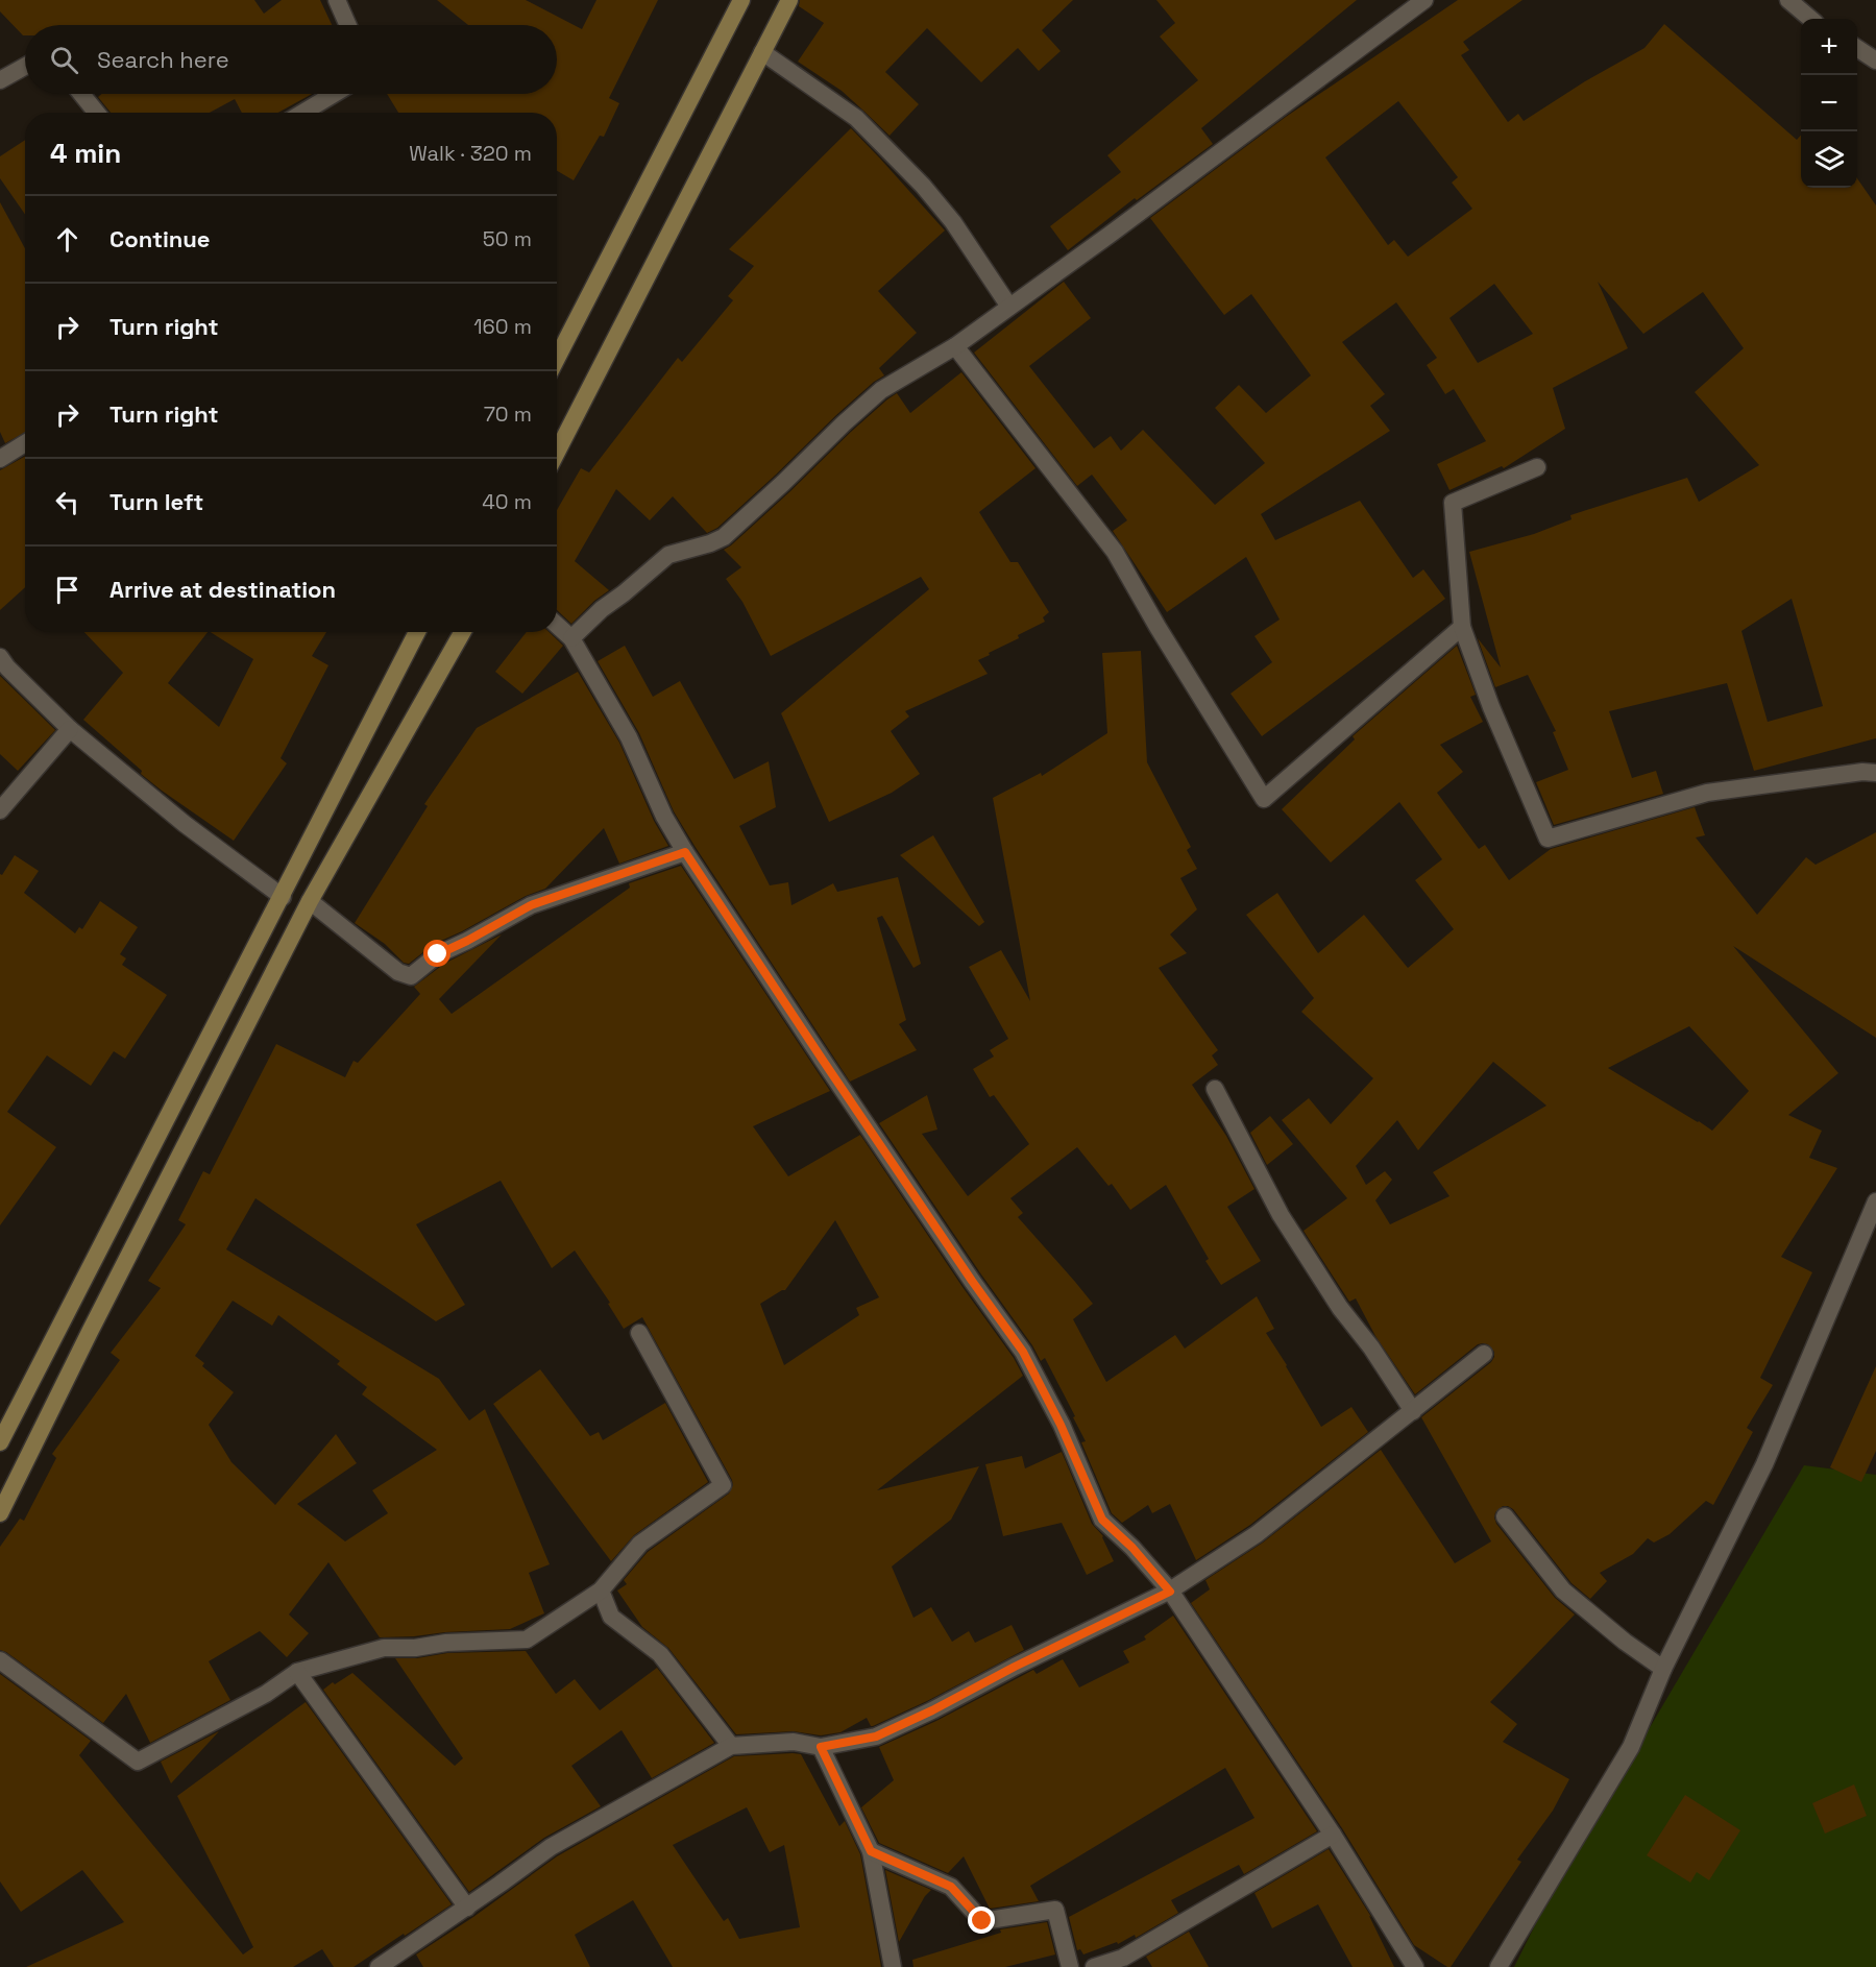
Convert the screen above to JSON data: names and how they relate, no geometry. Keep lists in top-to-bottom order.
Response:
{
  "page": {
    "map_buttons": ["+", "−"],
    "search": "Search here",
    "heading": ["4 min", "Walk · 320 m"],
    "list": [
      ["Continue", "50 m"],
      ["Turn right", "160 m"],
      ["Turn right", "70 m"],
      ["Turn left", "40 m"],
      "Arrive at destination"
    ]
  }
}
